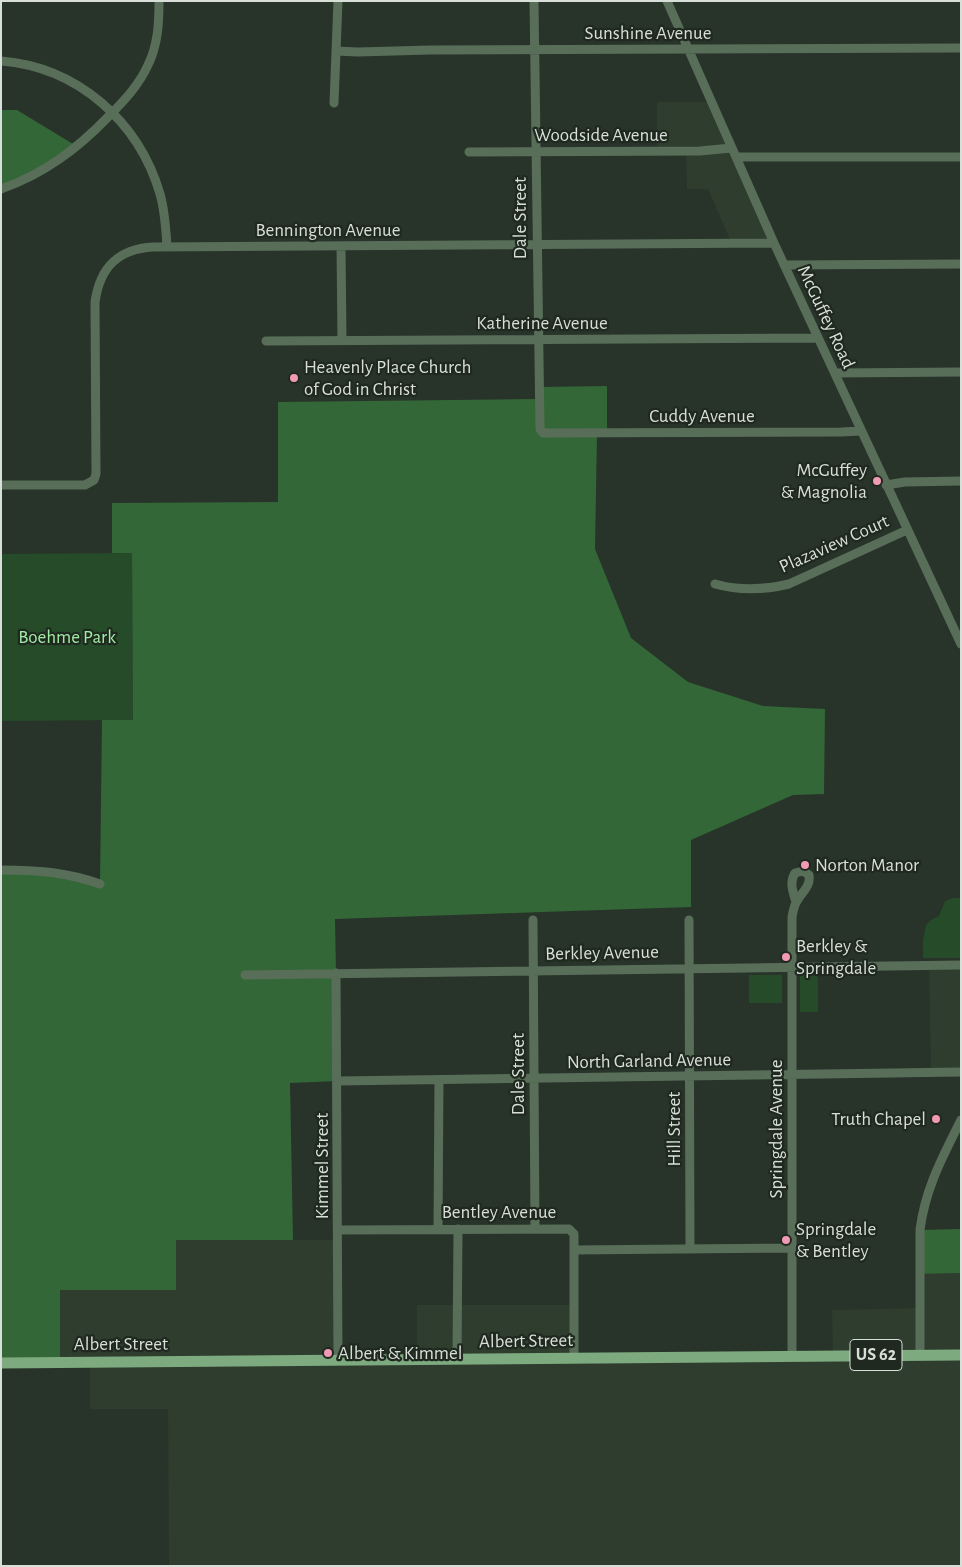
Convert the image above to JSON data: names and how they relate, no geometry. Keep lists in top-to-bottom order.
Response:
{
  "streets": {
    "main road": ["Albert Street", "US 62"],
    "street": [
      "Sunshine Avenue",
      "Woodside Avenue",
      "Dale Street",
      "Bennington Avenue",
      "McGuffey Road",
      "Katherine Avenue",
      "Cuddy Avenue",
      "Plazaview Court",
      "Berkley Avenue",
      "North Garland Avenue",
      "Hill Street",
      "Springdale Avenue",
      "Kimmel Street",
      "Bentley Avenue"
    ]
  },
  "crossings": [
    ["Sunshine Avenue", "Dale Street"],
    ["Sunshine Avenue", "McGuffey Road"],
    ["Woodside Avenue", "Dale Street"],
    ["Woodside Avenue", "McGuffey Road"],
    ["Dale Street", "Bennington Avenue"],
    ["Dale Street", "Katherine Avenue"],
    ["Dale Street", "Cuddy Avenue"],
    ["Dale Street", "Berkley Avenue"],
    ["Dale Street", "North Garland Avenue"],
    ["Dale Street", "Bentley Avenue"],
    ["Bennington Avenue", "McGuffey Road"],
    ["McGuffey Road", "Katherine Avenue"],
    ["McGuffey Road", "Cuddy Avenue"],
    ["McGuffey Road", "Plazaview Court"],
    ["Berkley Avenue", "Hill Street"],
    ["Berkley Avenue", "Springdale Avenue"],
    ["Berkley Avenue", "Kimmel Street"],
    ["North Garland Avenue", "Hill Street"],
    ["North Garland Avenue", "Springdale Avenue"],
    ["North Garland Avenue", "Kimmel Street"],
    ["Springdale Avenue", "Albert Street"],
    ["Kimmel Street", "Bentley Avenue"],
    ["Kimmel Street", "Albert Street"]
  ],
  "parks": ["Boehme Park"],
  "places": [
    "Heavenly Place Church of God in Christ",
    "McGuffey & Magnolia",
    "Norton Manor",
    "Berkley & Springdale",
    "Truth Chapel",
    "Springdale & Bentley",
    "Albert & Kimmel"
  ]
}
